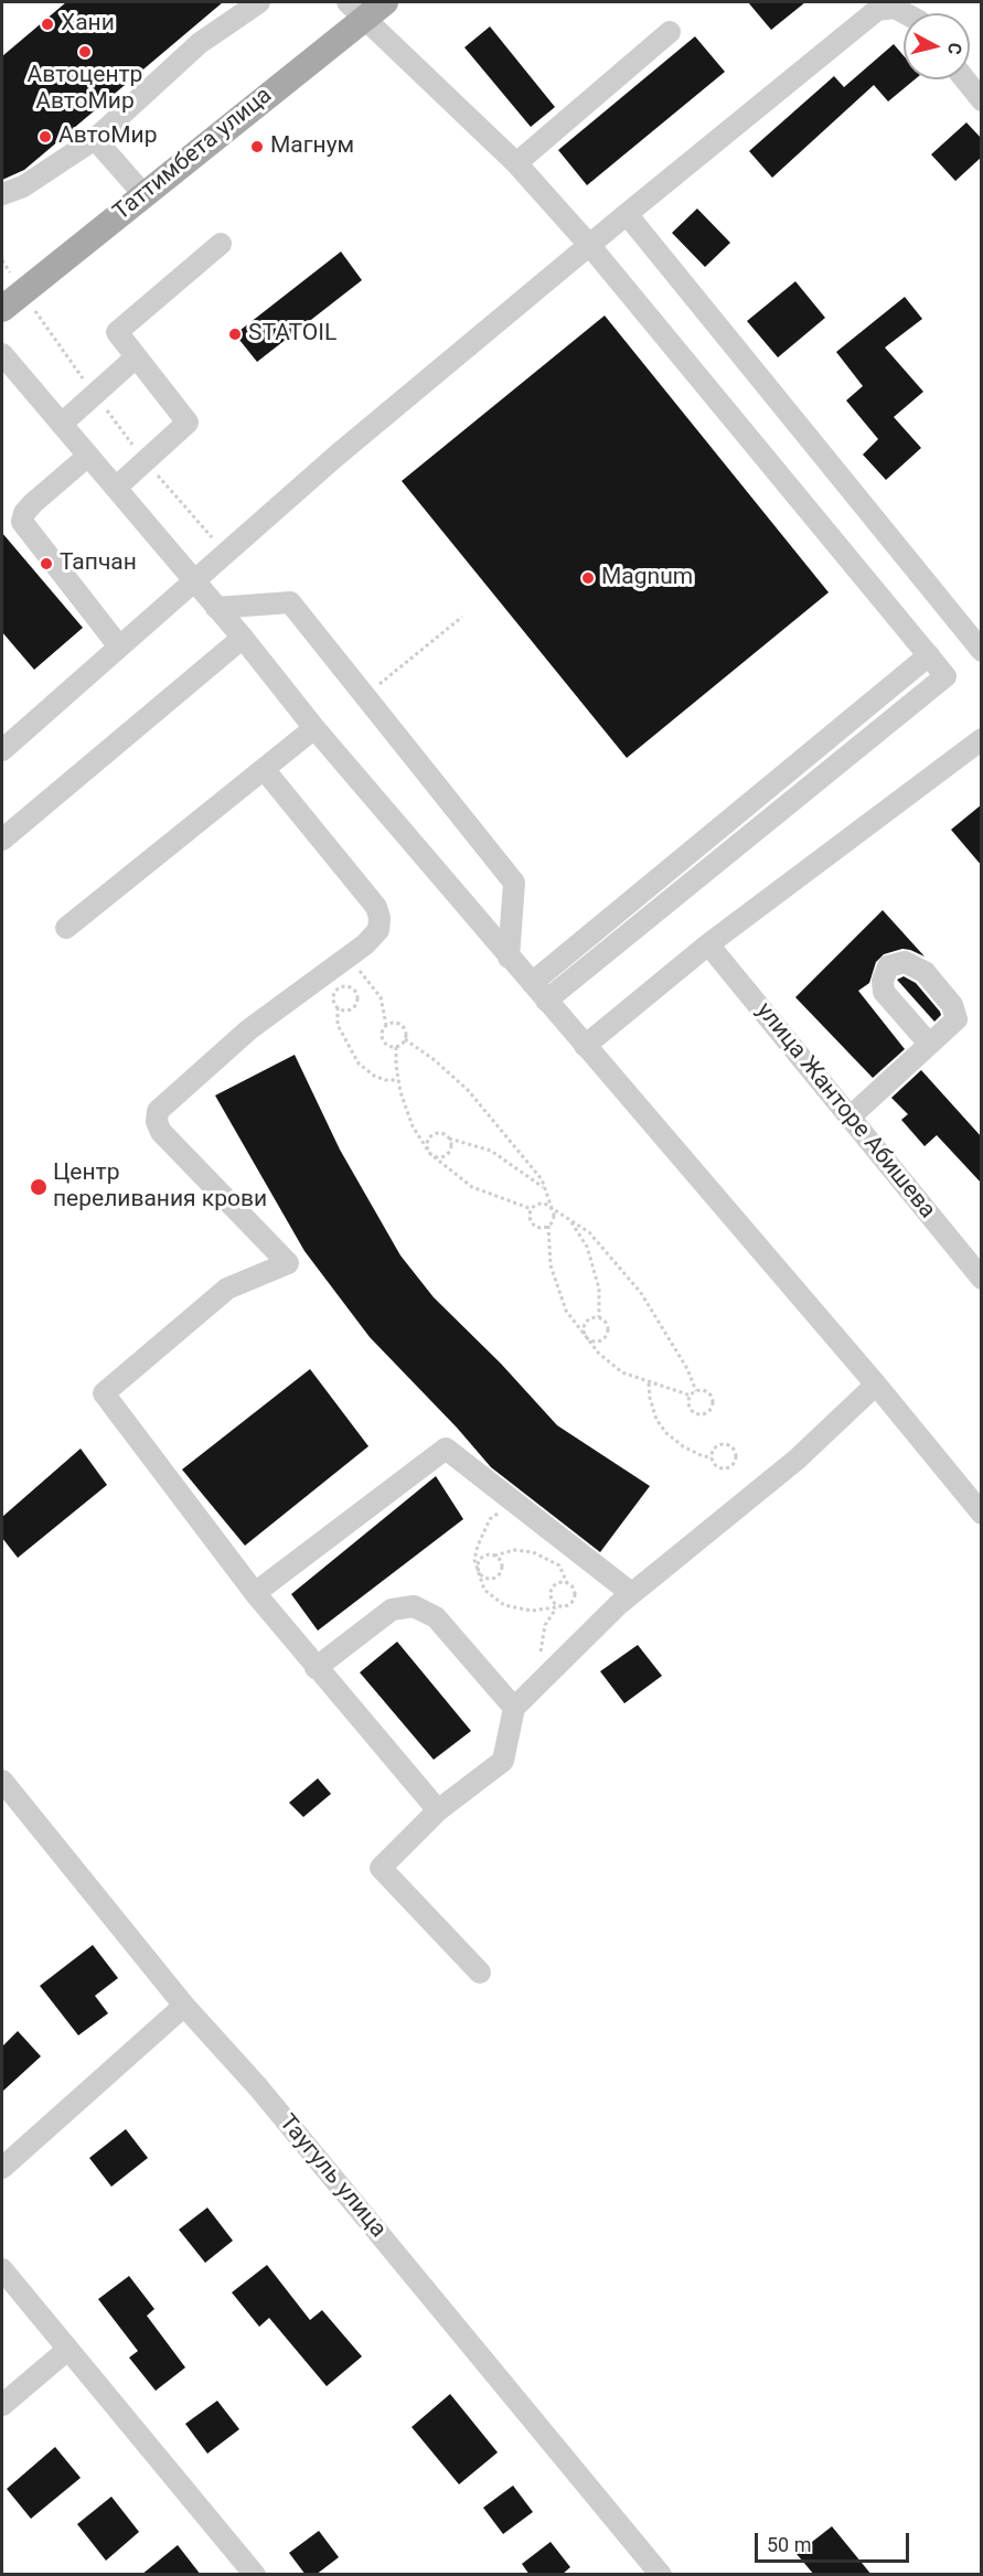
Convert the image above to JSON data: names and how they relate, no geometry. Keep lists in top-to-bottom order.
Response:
{
  "streets": {
    "main road": ["Таттимбета улица"],
    "street": ["улица Жанторе Абишева", "Таугуль улица"]
  },
  "places": [
    "Хани",
    "Автоцентр АвтоМир",
    "АвтоМир",
    "Магнум",
    "STATOIL",
    "Тапчан",
    "Magnum",
    "Центр переливания крови"
  ],
  "scale_bar": "50 m",
  "north": "right"
}
